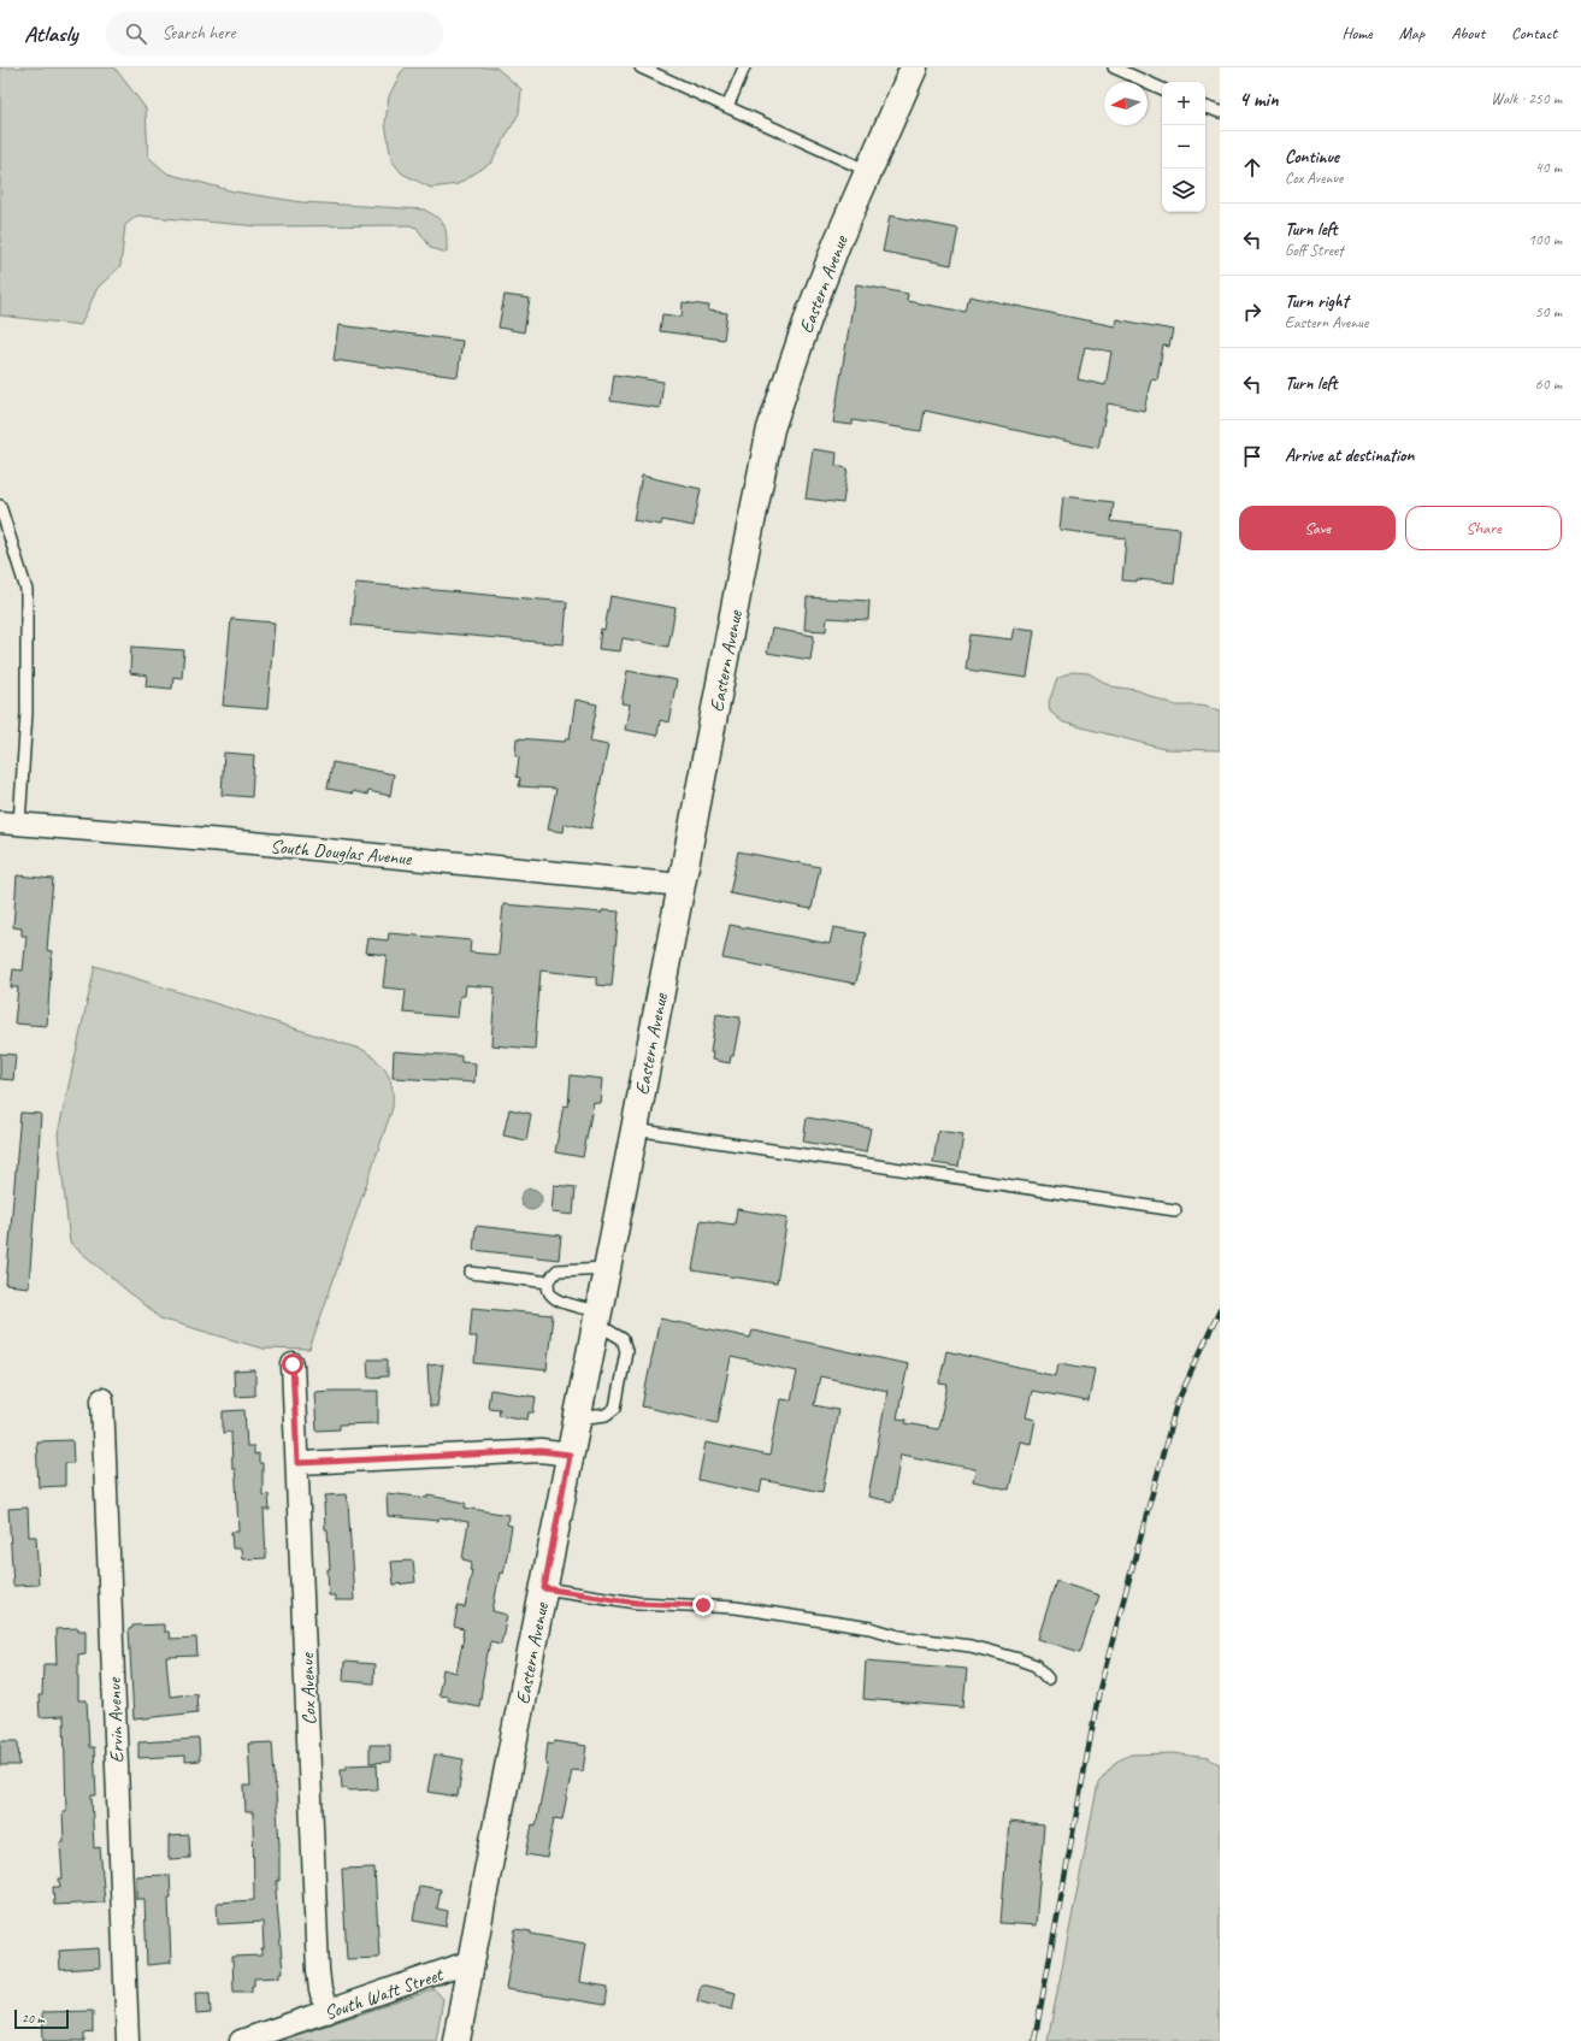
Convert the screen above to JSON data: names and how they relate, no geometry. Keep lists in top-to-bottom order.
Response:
{
  "streets": {
    "main road": ["Eastern Avenue"],
    "street": [
      "South Douglas Avenue",
      "Cox Avenue",
      "Ervin Avenue",
      "South Watt Street"
    ]
  },
  "crossings": [
    ["Eastern Avenue", "South Douglas Avenue"],
    ["Eastern Avenue", "South Watt Street"],
    ["Cox Avenue", "South Watt Street"]
  ],
  "scale_bar": "20 m",
  "north": "left",
  "page": {
    "header": "Atlasly",
    "search": "Search here",
    "nav": [
      "Home",
      "Map",
      "About",
      "Contact"
    ],
    "heading": ["4 min", "Walk · 250 m"],
    "map_buttons": ["+", "−"],
    "list": [
      ["Continue", "Cox Avenue", "40 m"],
      ["Turn left", "Goff Street", "100 m"],
      ["Turn right", "Eastern Avenue", "50 m"],
      ["Turn left", "60 m"],
      "Arrive at destination"
    ],
    "buttons": ["Save", "Share"],
    "scale": "20 m"
  }
}
